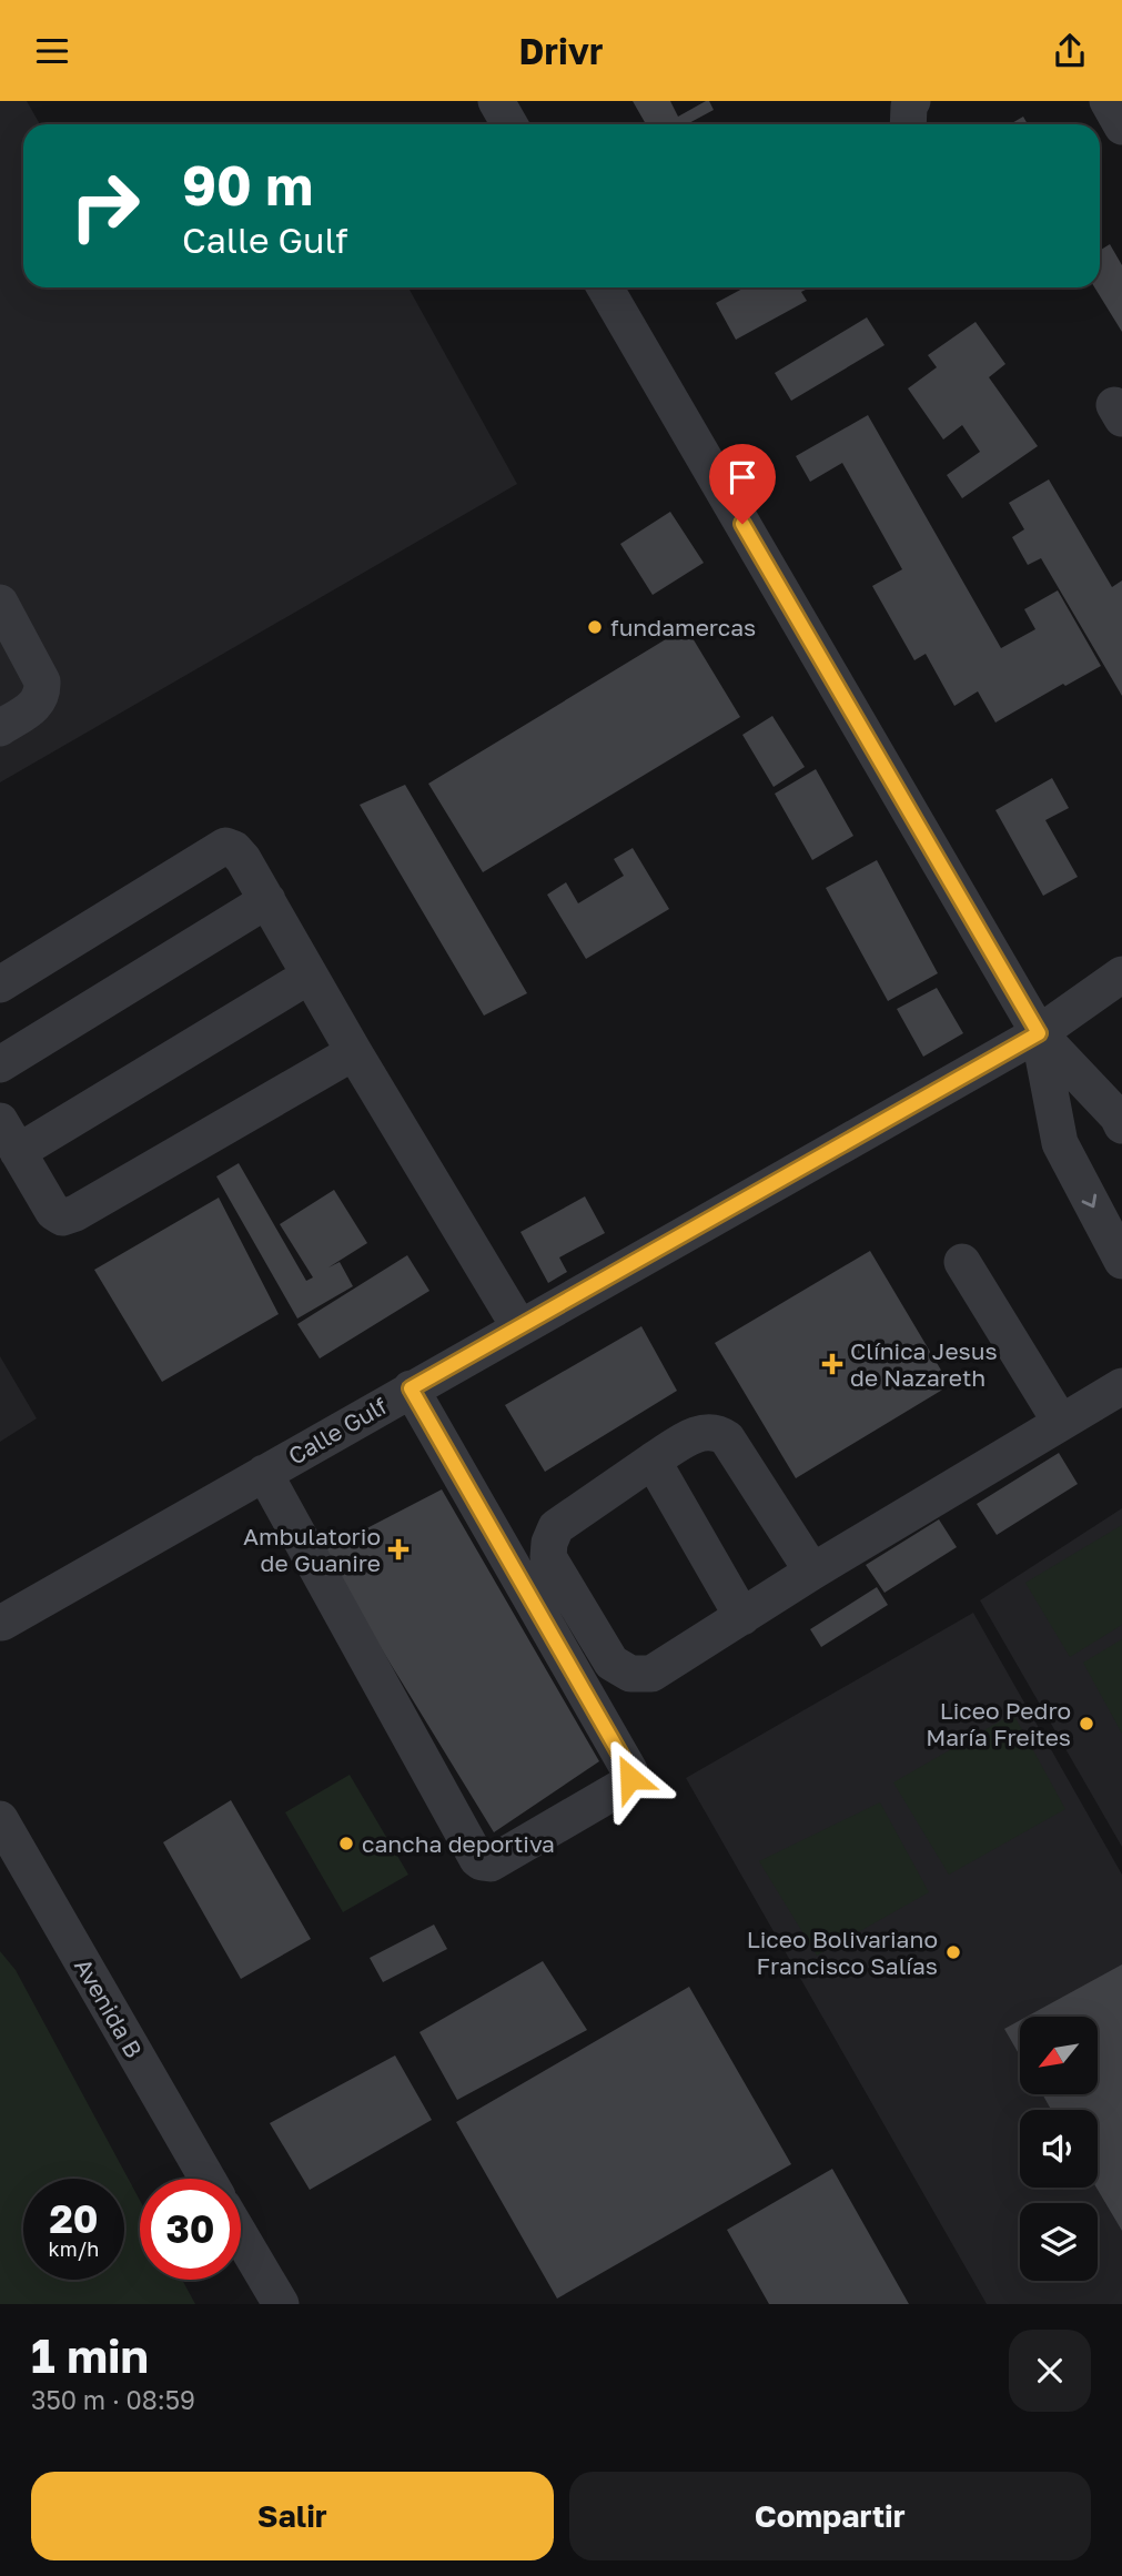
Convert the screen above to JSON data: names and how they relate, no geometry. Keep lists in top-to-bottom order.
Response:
{
  "streets": {
    "street": ["Calle Gulf", "Avenida B"]
  },
  "places": {
    "other": [
      "fundamercas",
      "Liceo Pedro María Freites",
      "cancha deportiva",
      "Liceo Bolivariano Francisco Salías"
    ],
    "health": ["Clínica Jesus de Nazareth", "Ambulatorio de Guanire"]
  },
  "north": "bottom left",
  "page": {
    "header": "Drivr",
    "turn": ["90 m", "Calle Gulf"],
    "speed": "20 km/h",
    "limit": "30",
    "heading": ["1 min", "350 m · 08:59"],
    "buttons": ["Salir", "Compartir"]
  }
}
